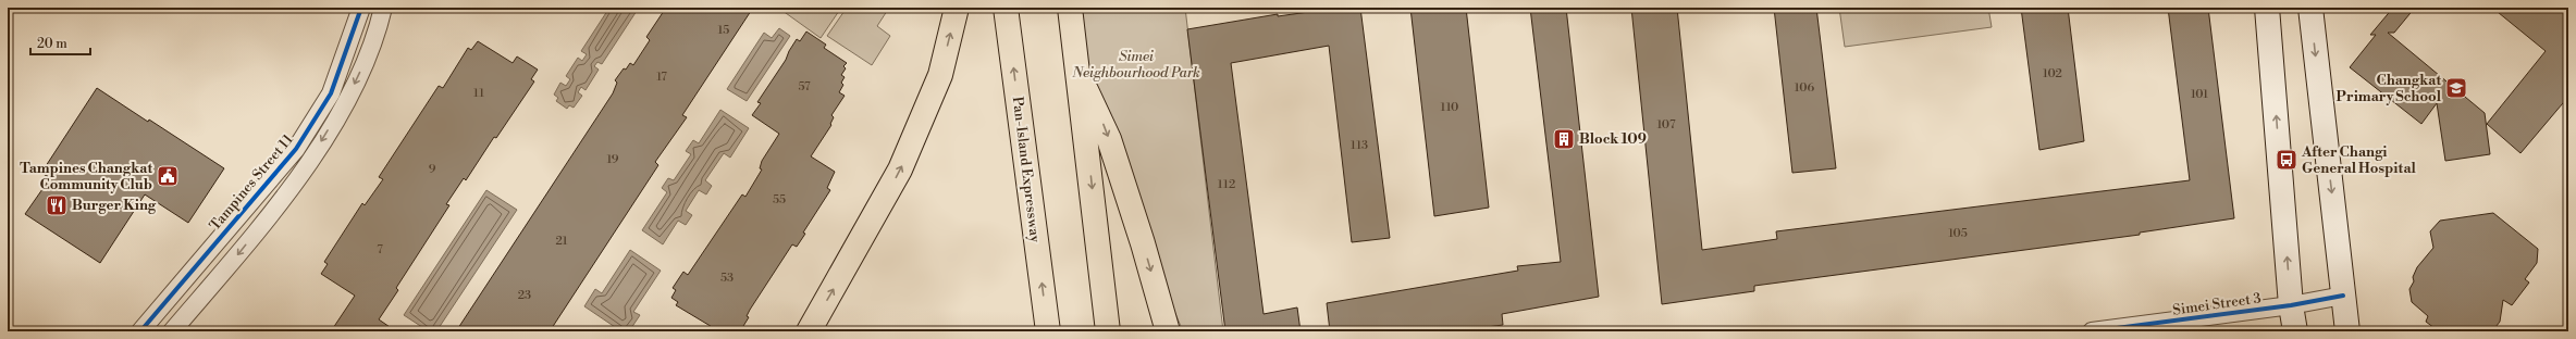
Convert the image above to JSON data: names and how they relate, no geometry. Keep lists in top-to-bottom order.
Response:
{
  "streets": {
    "highway": ["Pan-Island Expressway"],
    "street": ["Tampines Street 11", "Simei Street 3"]
  },
  "parks": ["Simei Neighbourhood Park"],
  "places": {
    "school or university": ["Changkat Primary School"],
    "building": ["Block 109"],
    "bus stop": ["After Changi General Hospital"],
    "public building": ["Tampines Changkat Community Club"],
    "restaurant": ["Burger King"]
  },
  "house_numbers": [
    "15",
    "102",
    "17",
    "57",
    "106",
    "11",
    "101",
    "110",
    "107",
    "113",
    "19",
    "9",
    "112",
    "55",
    "105",
    "21",
    "7",
    "53",
    "23"
  ],
  "scale_bar": "20 m"
}
